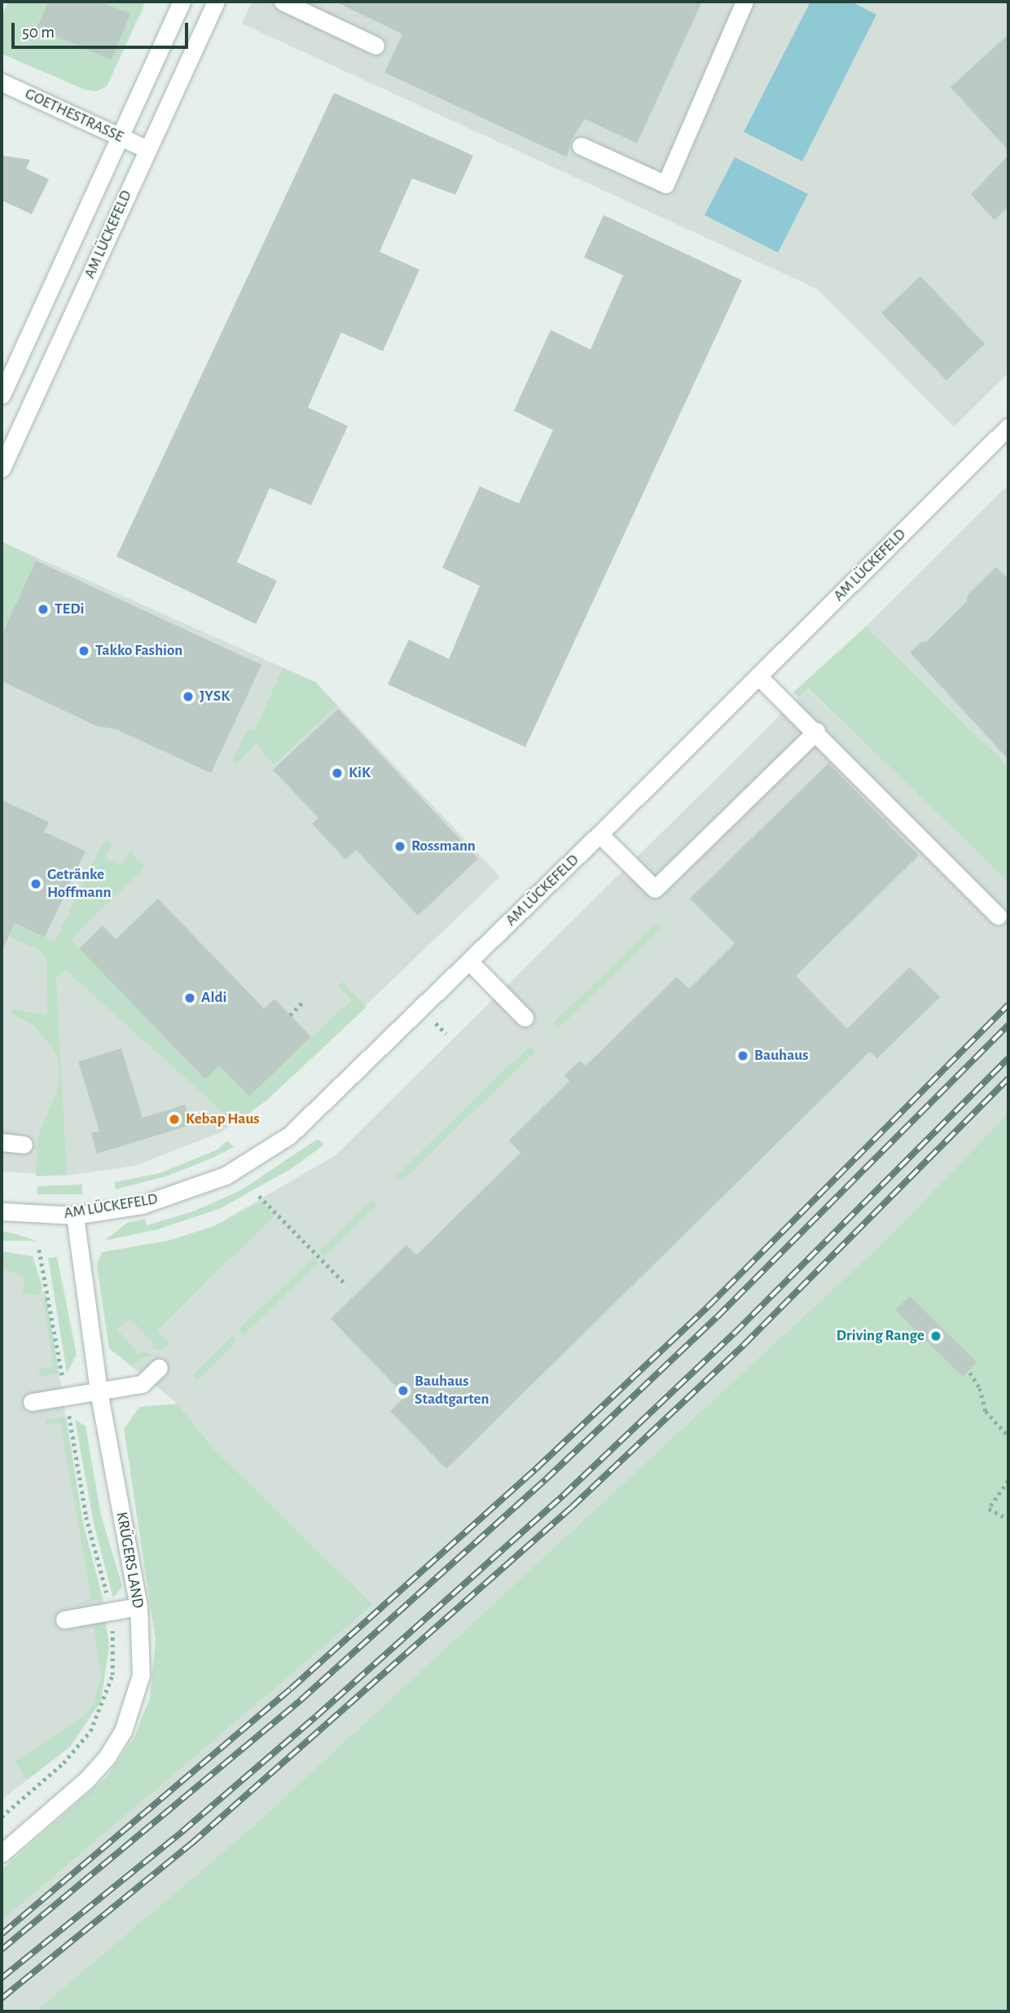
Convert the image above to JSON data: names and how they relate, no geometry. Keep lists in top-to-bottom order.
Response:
{
  "streets": {
    "street": ["GOETHESTRASSE", "AM LÜCKEFELD", "KRÜGERS LAND"]
  },
  "crossings": [
    ["GOETHESTRASSE", "AM LÜCKEFELD"],
    ["AM LÜCKEFELD", "KRÜGERS LAND"]
  ],
  "places": [
    "TEDi",
    "Takko Fashion",
    "JYSK",
    "KiK",
    "Rossmann",
    "Getränke Hoffmann",
    "Aldi",
    "Bauhaus",
    "Kebap Haus",
    "Driving Range",
    "Bauhaus Stadtgarten"
  ],
  "scale_bar": "50 m"
}
